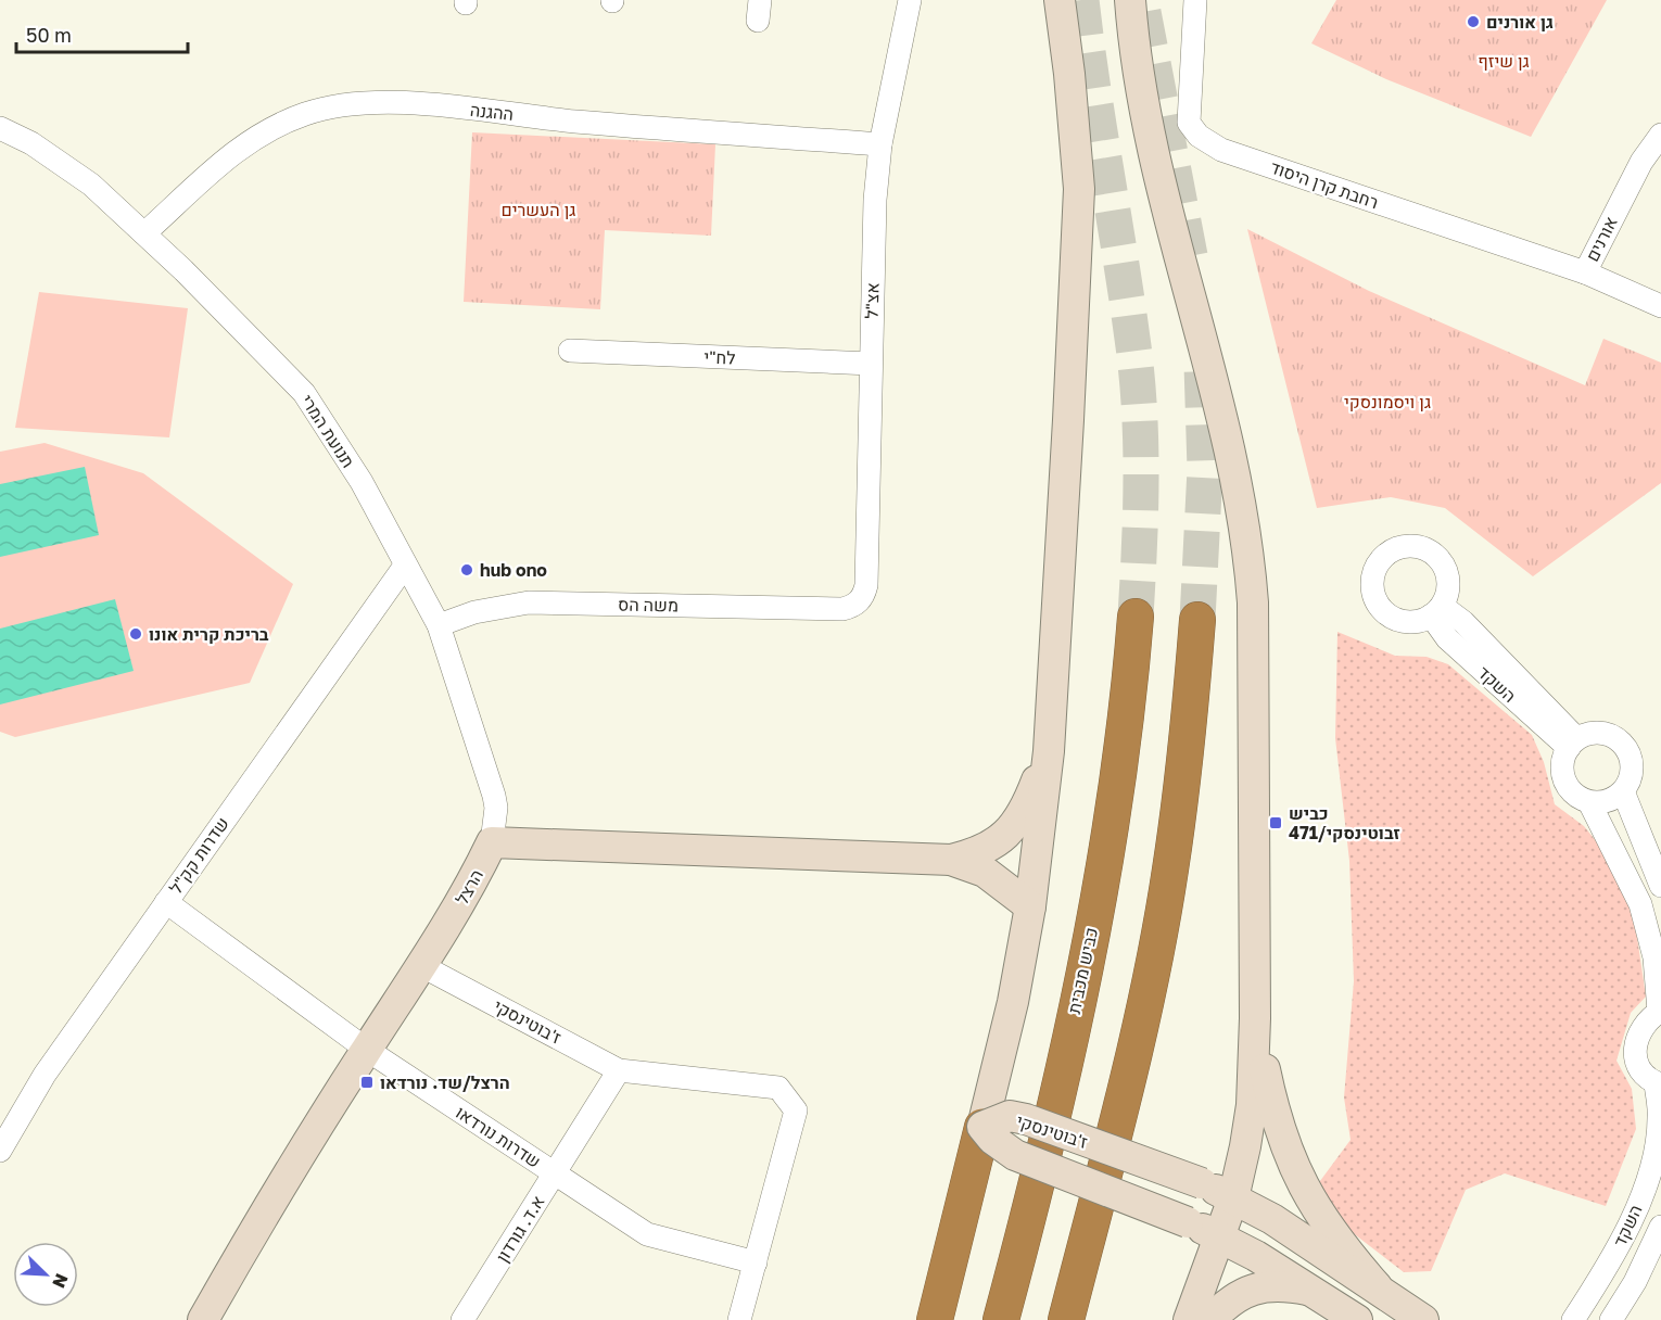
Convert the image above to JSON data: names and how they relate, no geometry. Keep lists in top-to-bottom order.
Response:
{
  "streets": {
    "highway": ["כביש מכבית"],
    "main road": ["הרצל", "ז'בוטינסקי"],
    "street": [
      "ההגנה",
      "רחבת קרן היסוד",
      "אורנים",
      "אצ\"ל",
      "לח\"י",
      "תנועת המרי",
      "משה הס",
      "השקד",
      "שדרות קק\"ל",
      "שדרות נורדאו",
      "א.ד. גורדון"
    ]
  },
  "crossings": [
    ["ההגנה", "אצ\"ל"],
    ["ההגנה", "תנועת המרי"],
    ["רחבת קרן היסוד", "אורנים"],
    ["אצ\"ל", "לח\"י"],
    ["אצ\"ל", "משה הס"],
    ["תנועת המרי", "משה הס"],
    ["תנועת המרי", "שדרות קק\"ל"],
    ["תנועת המרי", "הרצל"],
    ["שדרות קק\"ל", "שדרות נורדאו"],
    ["הרצל", "ז'בוטינסקי"],
    ["הרצל", "שדרות נורדאו"],
    ["ז'בוטינסקי", "שדרות נורדאו"],
    ["ז'בוטינסקי", "א.ד. גורדון"],
    ["שדרות נורדאו", "א.ד. גורדון"]
  ],
  "parks": ["גן שיזף", "גן העשרים", "גן ויסמונסקי"],
  "places": {
    "other": ["גן אורנים", "hub ono", "בריכת קרית אונו"],
    "transit": ["כביש 471/זבוטינסקי", "הרצל/שד. נורדאו"]
  },
  "scale_bar": "50 m",
  "north": "bottom right"
}
